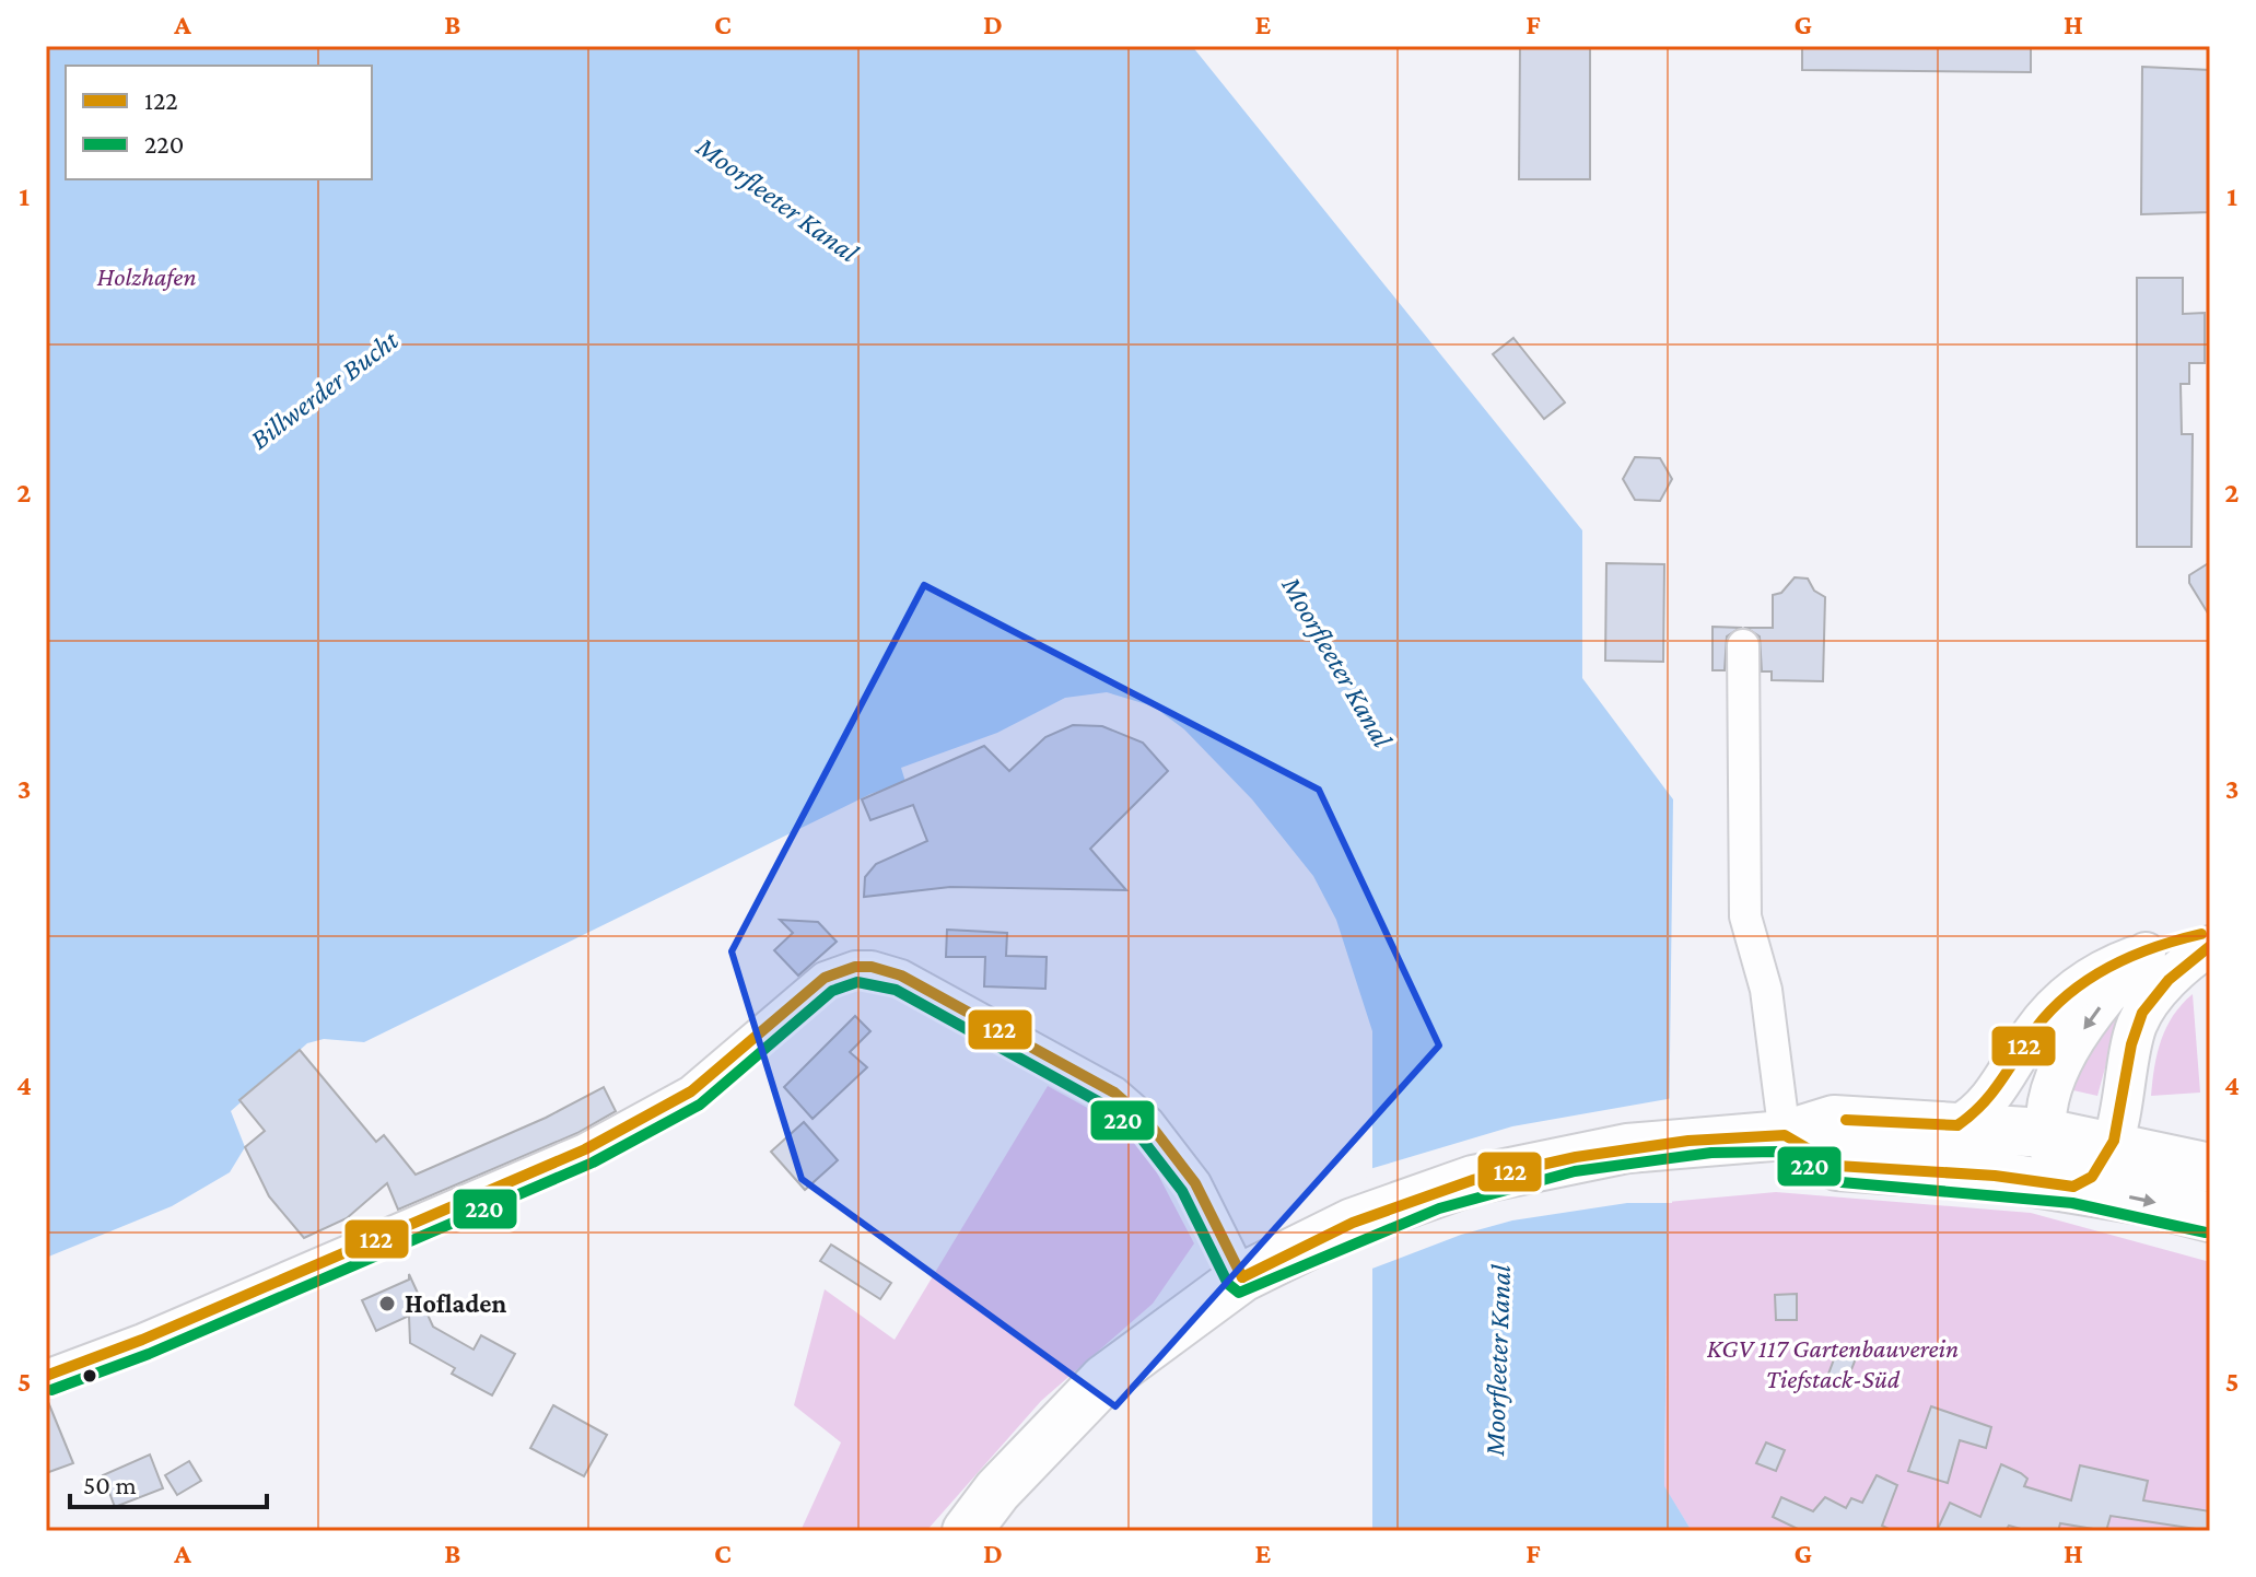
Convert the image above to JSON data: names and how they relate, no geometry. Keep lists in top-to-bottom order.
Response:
{
  "water": ["Moorfleeter Kanal", "Billwerder Bucht"],
  "parks": ["Holzhafen", "KGV 117 Gartenbauverein Tiefstack-Süd"],
  "places": ["Hofladen"],
  "lines": ["transit line 122", "transit line 220"],
  "legend": ["122", "220"],
  "scale_bar": "50 m",
  "grid": {
    "columns": [
      "A",
      "B",
      "C",
      "D",
      "E",
      "F",
      "G",
      "H"
    ],
    "rows": [
      "1",
      "2",
      "3",
      "4",
      "5"
    ]
  }
}
